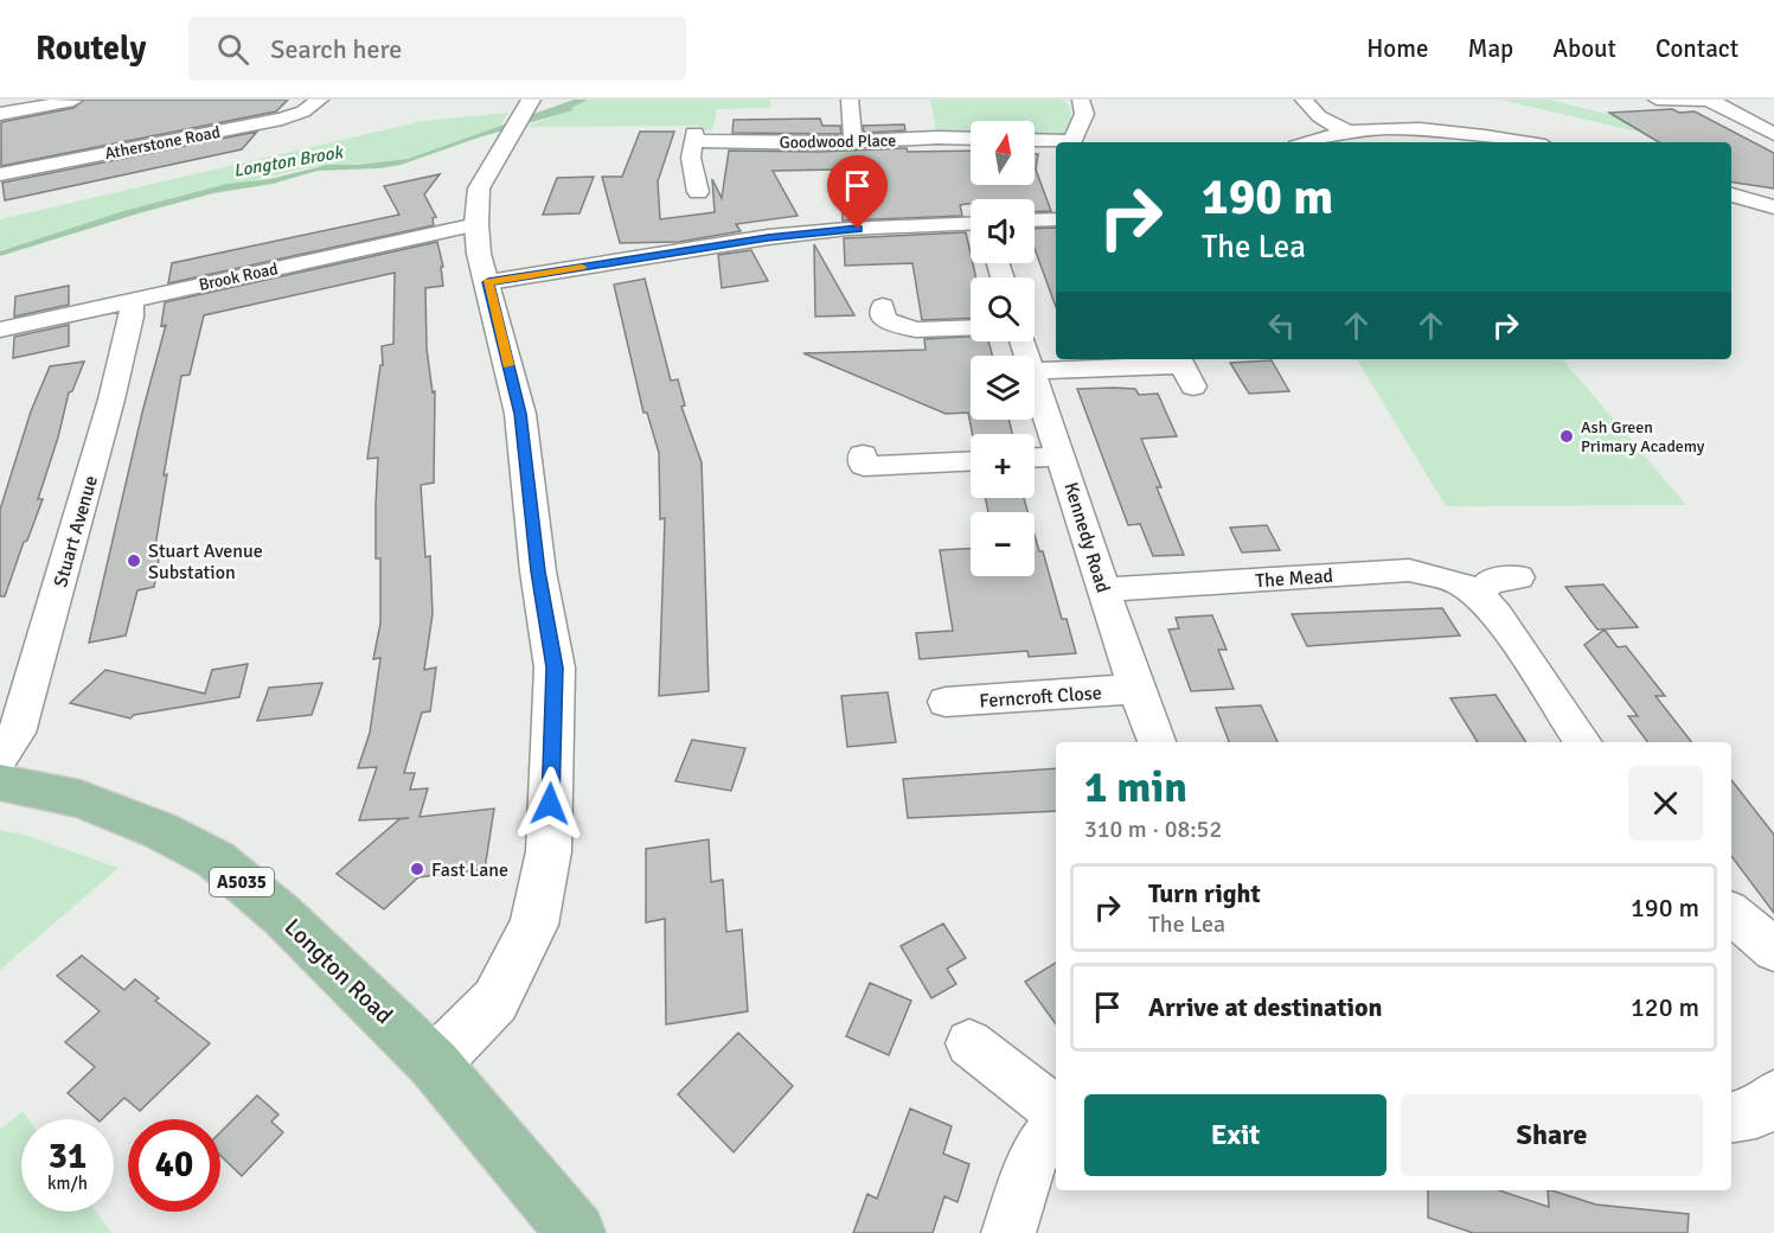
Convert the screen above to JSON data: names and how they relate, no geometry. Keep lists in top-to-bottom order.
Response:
{
  "streets": {
    "main road": ["A5035", "Longton Road"],
    "street": [
      "Goodwood Place",
      "Atherstone Road",
      "Brook Road",
      "Stuart Avenue",
      "Kennedy Road",
      "The Mead",
      "Ferncroft Close"
    ]
  },
  "crossings": [
    ["Brook Road", "Stuart Avenue"],
    ["Kennedy Road", "The Mead"],
    ["Kennedy Road", "Ferncroft Close"]
  ],
  "water": ["Longton Brook"],
  "places": ["Ash Green Primary Academy", "Stuart Avenue Substation", "Fast Lane"],
  "north": "top",
  "page": {
    "header": "Routely",
    "search": "Search here",
    "nav": [
      "Home",
      "Map",
      "About",
      "Contact"
    ],
    "map_buttons": ["+", "−"],
    "turn": ["190 m", "The Lea"],
    "heading": ["1 min", "310 m · 08:52"],
    "list": [
      {
        "name": "Turn right",
        "note": "The Lea",
        "value": "190 m"
      },
      {
        "name": "Arrive at destination",
        "value": "120 m"
      }
    ],
    "buttons": ["Exit", "Share"],
    "speed": "31 km/h",
    "limit": "40"
  }
}
